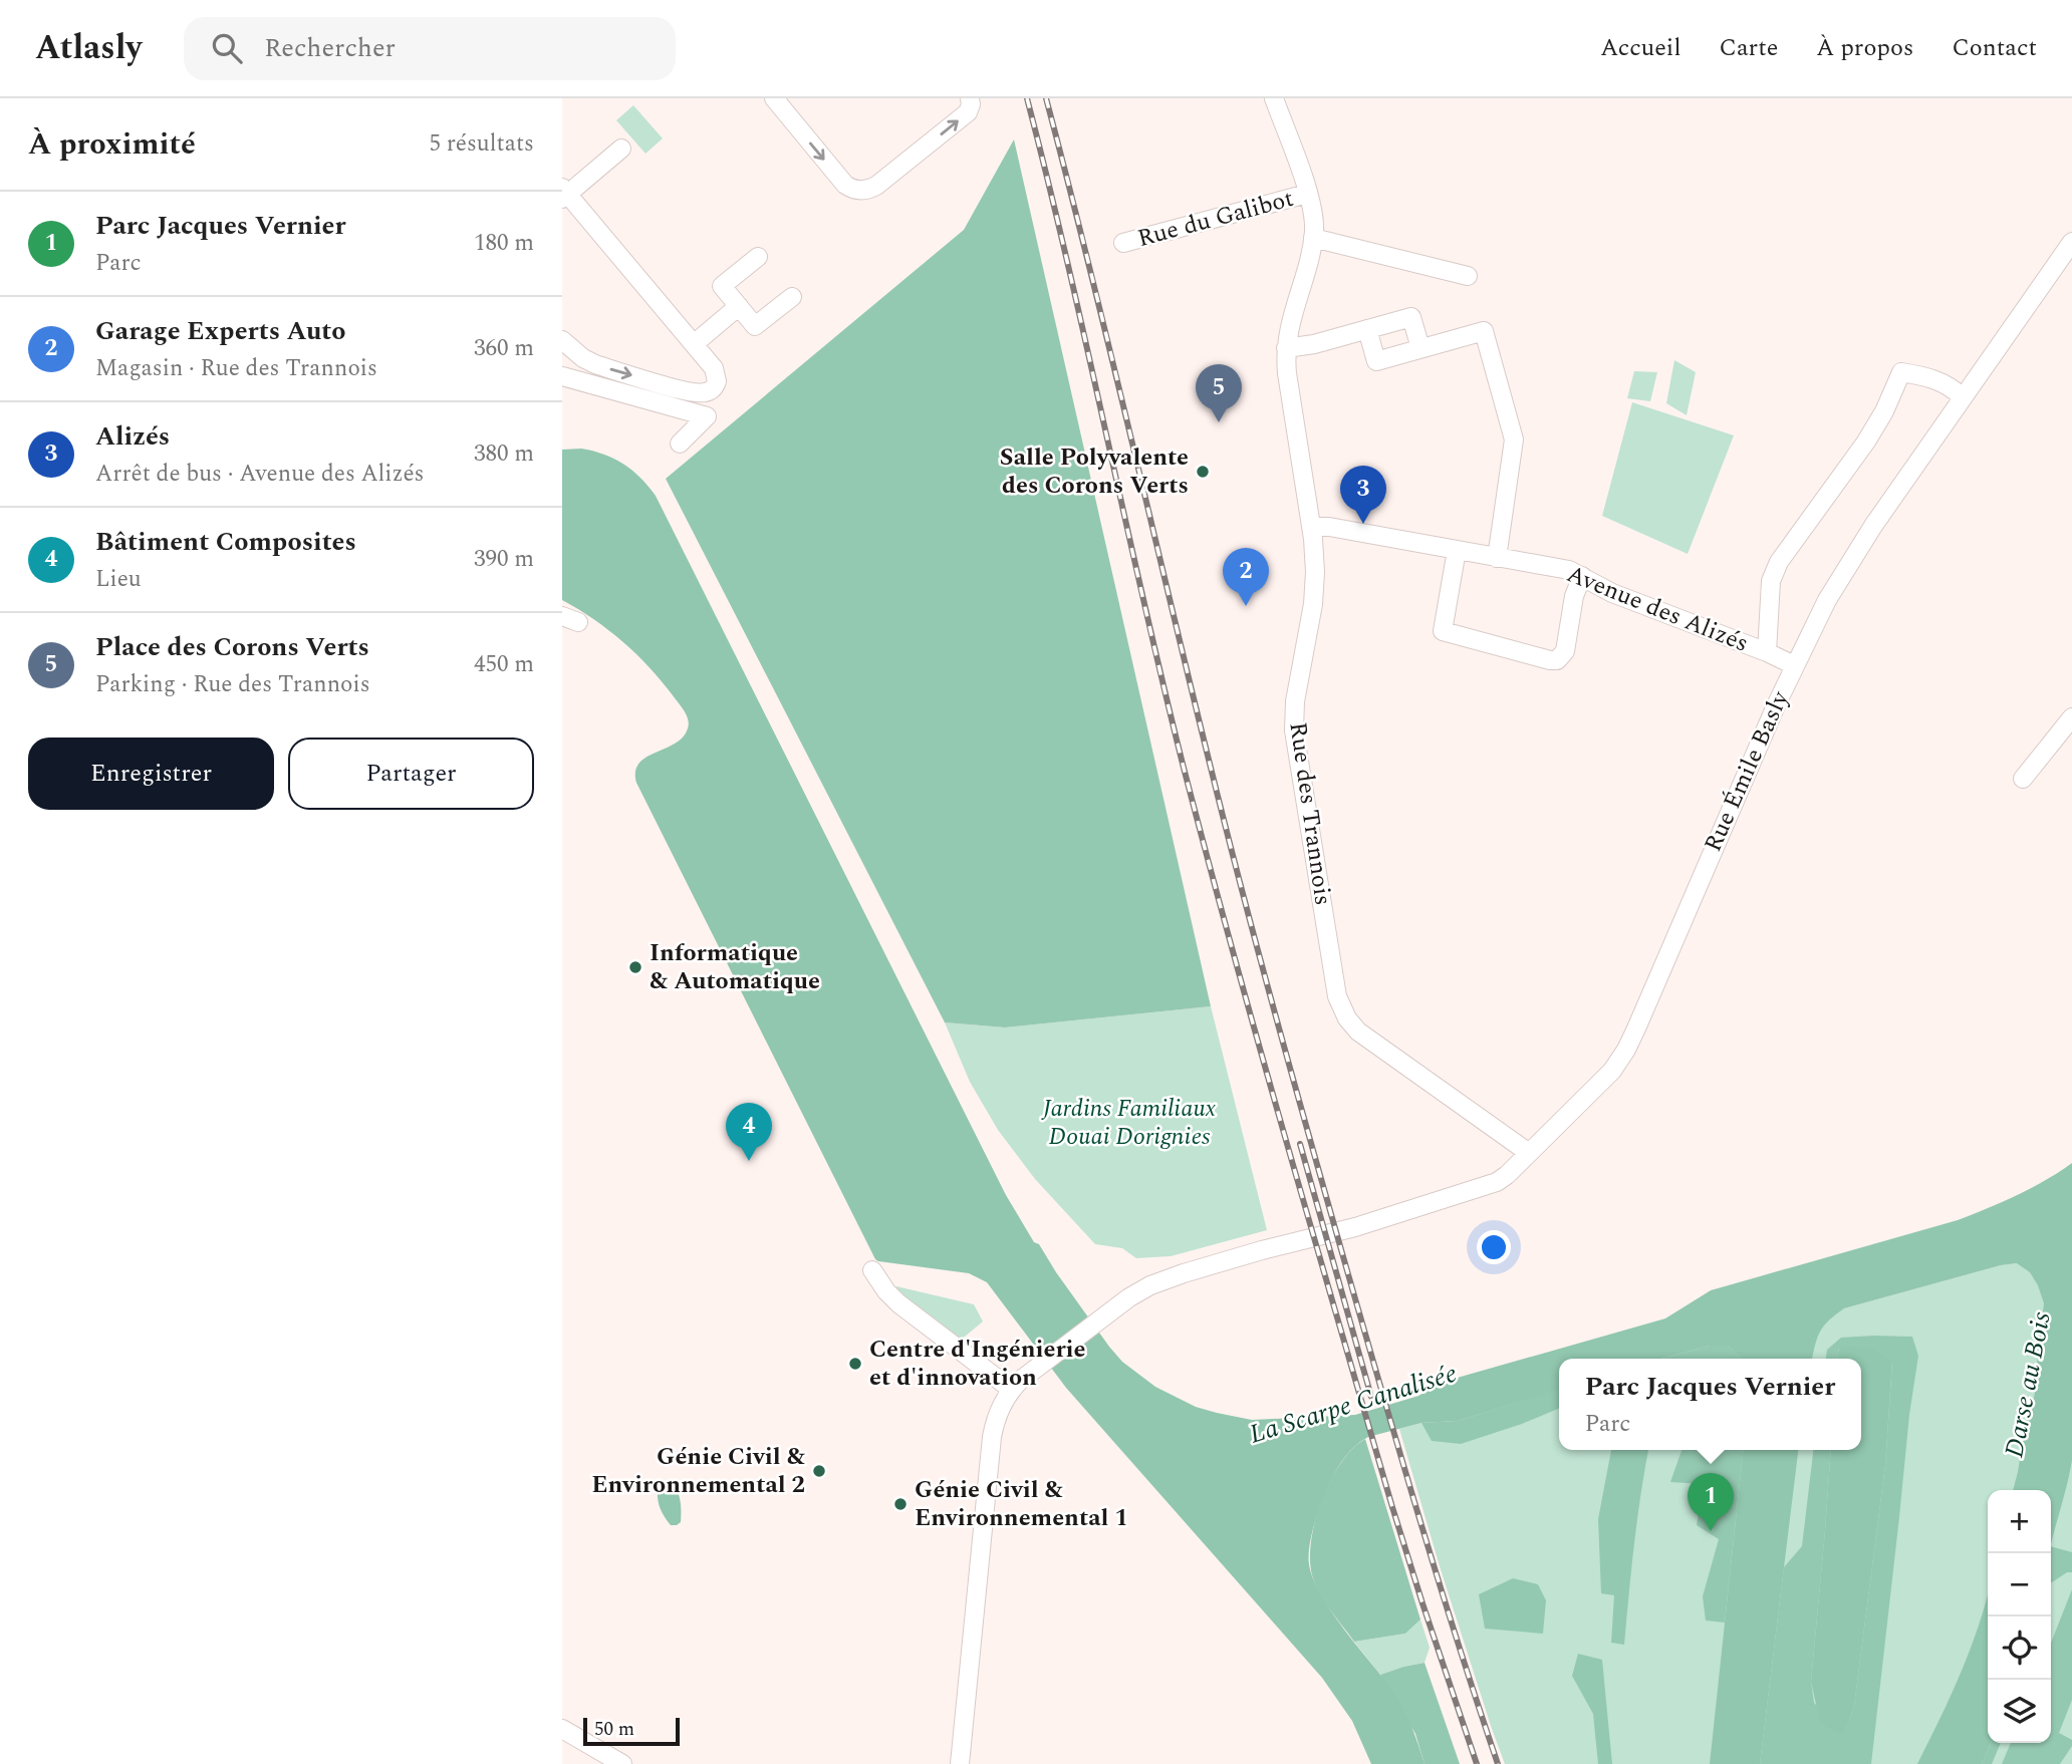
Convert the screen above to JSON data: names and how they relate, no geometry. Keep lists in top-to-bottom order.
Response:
{
  "streets": {
    "street": [
      "Rue du Galibot",
      "Avenue des Alizés",
      "Rue Émile Basly",
      "Rue des Trannois"
    ]
  },
  "crossings": [
    ["Rue du Galibot", "Rue des Trannois"],
    ["Avenue des Alizés", "Rue Émile Basly"],
    ["Avenue des Alizés", "Rue des Trannois"],
    ["Rue Émile Basly", "Rue des Trannois"]
  ],
  "water": ["Darse au Bois", "La Scarpe Canalisée"],
  "parks": ["Jardins Familiaux Douai Dorignies"],
  "places": [
    "Salle Polyvalente des Corons Verts",
    "Informatique & Automatique",
    "Centre d'Ingénierie et d'innovation",
    "Génie Civil & Environnemental 2",
    "Génie Civil & Environnemental 1"
  ],
  "scale_bar": "50 m",
  "page": {
    "header": "Atlasly",
    "search": "Rechercher",
    "nav": [
      "Accueil",
      "Carte",
      "À propos",
      "Contact"
    ],
    "heading": ["À proximité", "5 résultats"],
    "list": [
      {
        "mark": "1",
        "name": "Parc Jacques Vernier",
        "note": "Parc",
        "value": "180 m"
      },
      {
        "mark": "2",
        "name": "Garage Experts Auto",
        "note": "Magasin · Rue des Trannois",
        "value": "360 m"
      },
      {
        "mark": "3",
        "name": "Alizés",
        "note": "Arrêt de bus · Avenue des Alizés",
        "value": "380 m"
      },
      {
        "mark": "4",
        "name": "Bâtiment Composites",
        "note": "Lieu",
        "value": "390 m"
      },
      {
        "mark": "5",
        "name": "Place des Corons Verts",
        "note": "Parking · Rue des Trannois",
        "value": "450 m"
      }
    ],
    "pins": [
      "5",
      "3",
      "2",
      "4",
      "1"
    ],
    "buttons": ["Enregistrer", "Partager"],
    "popup": ["Parc Jacques Vernier", "Parc"],
    "map_buttons": ["+", "−"],
    "scale": "50 m"
  }
}
